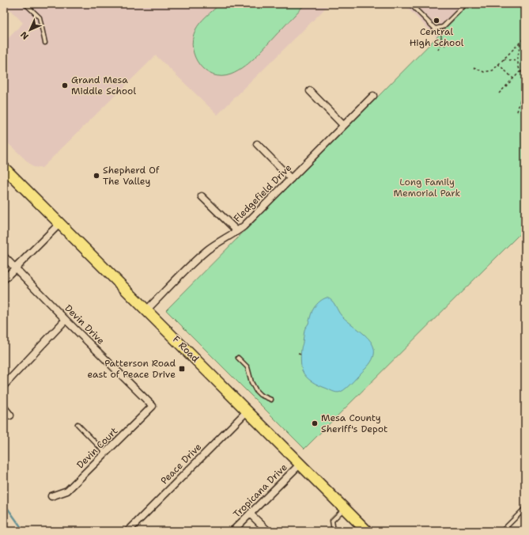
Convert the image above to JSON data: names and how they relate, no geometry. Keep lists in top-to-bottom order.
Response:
{
  "streets": {
    "main road": ["F Road"],
    "street": [
      "Fledgefield Drive",
      "Devin Drive",
      "Devin Court",
      "Peace Drive",
      "Tropicana Drive"
    ]
  },
  "crossings": [
    ["Fledgefield Drive", "F Road"],
    ["Devin Drive", "Devin Court"],
    ["F Road", "Peace Drive"],
    ["F Road", "Tropicana Drive"]
  ],
  "parks": ["Long Family Memorial Park"],
  "places": {
    "other": [
      "Central High School",
      "Grand Mesa Middle School",
      "Shepherd Of The Valley",
      "Mesa County Sheriff's Depot"
    ],
    "transit": ["Patterson Road east of Peace Drive"]
  },
  "north": "bottom left"
}
